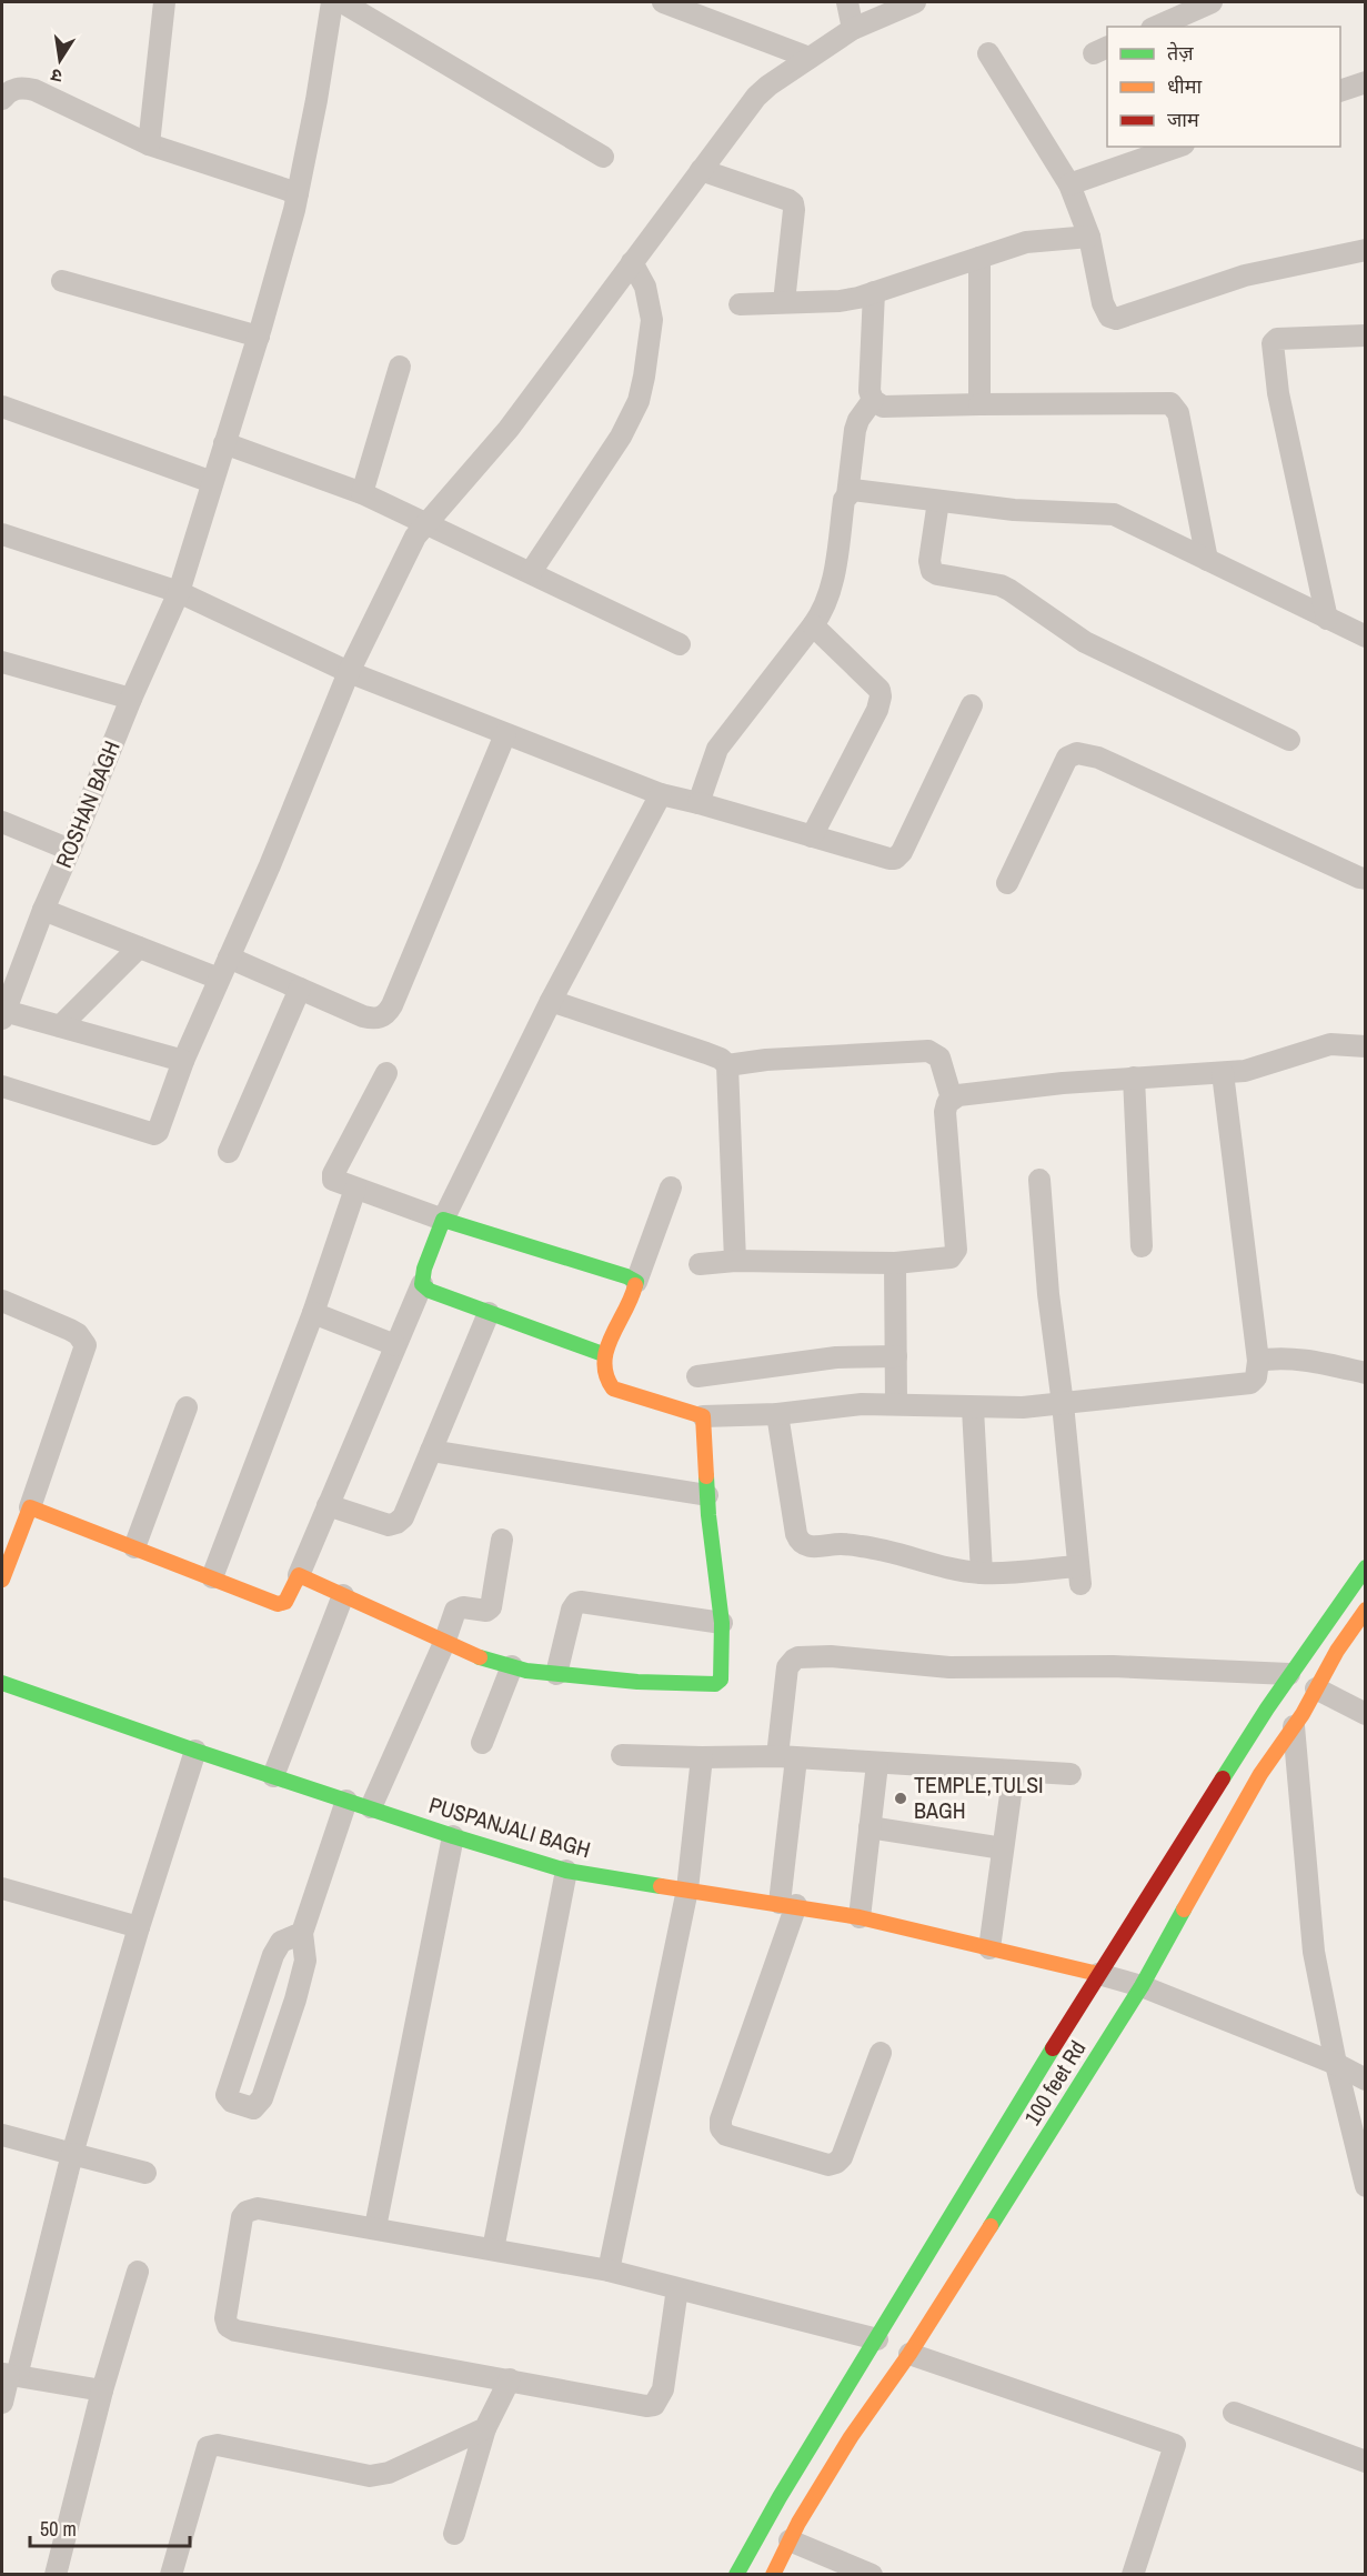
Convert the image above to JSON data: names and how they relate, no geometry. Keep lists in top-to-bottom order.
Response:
{
  "streets": {
    "street": ["ROSHAN BAGH", "PUSPANJALI BAGH", "100 feet Rd"]
  },
  "places": ["TEMPLE,TULSI BAGH"],
  "legend": ["तेज़", "धीमा", "जाम"],
  "scale_bar": "50 m",
  "north": "bottom"
}
